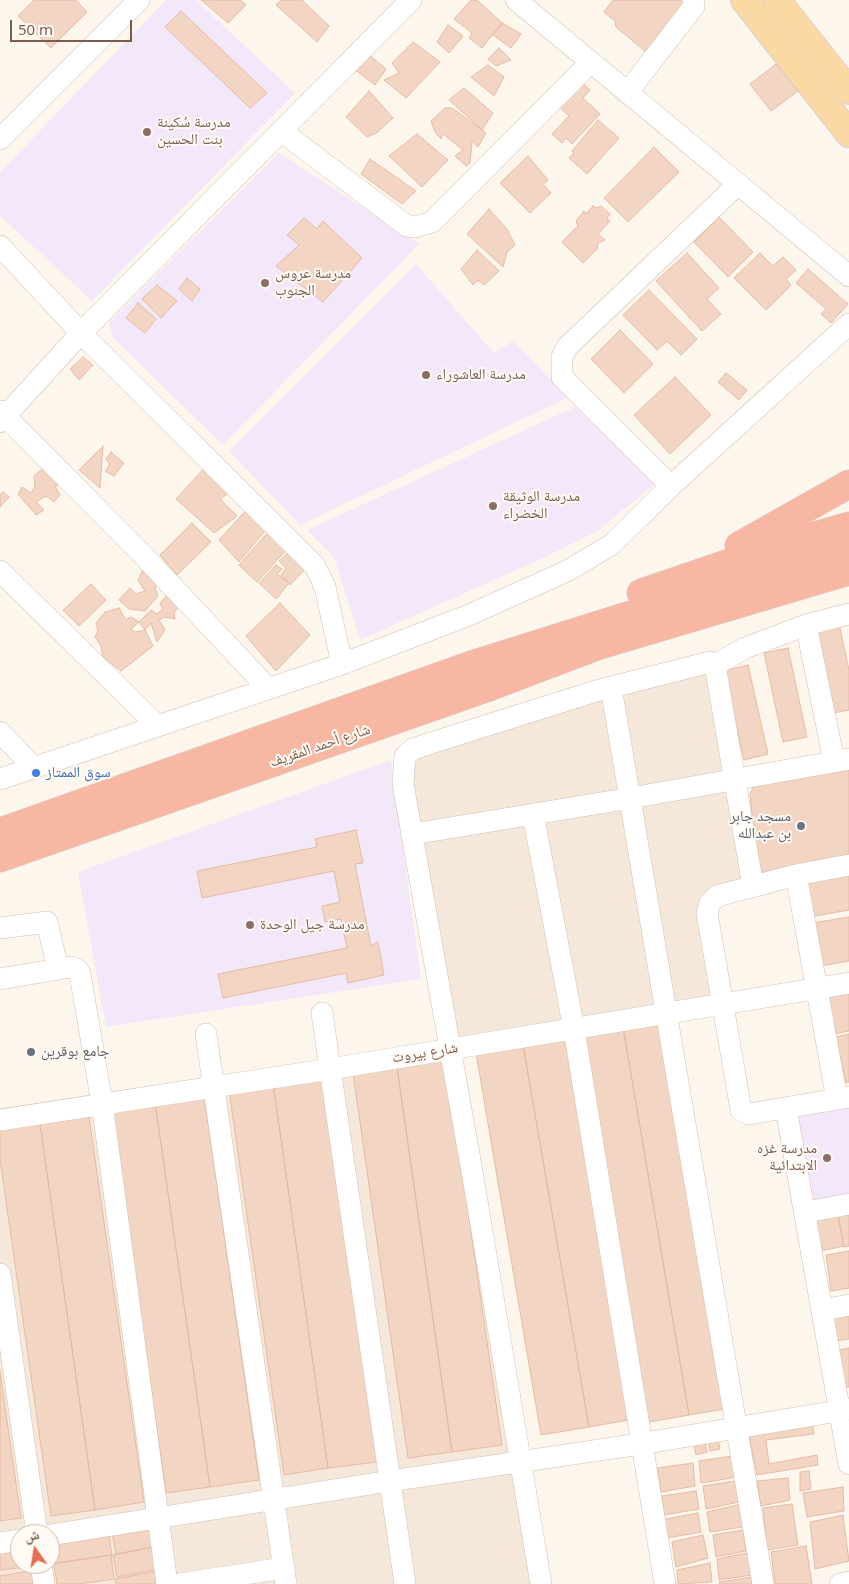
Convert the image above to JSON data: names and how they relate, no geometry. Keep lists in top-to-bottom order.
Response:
{
  "streets": {
    "highway": ["شارع أحمد المقريف"],
    "street": ["شارع بيروت"]
  },
  "places": [
    "مدرسة سُكينة بنت الحسين",
    "مدرسة عروس الجنوب",
    "مدرسة العاشوراء",
    "مدرسة الوثيقة الخضراء",
    "سوق الممتاز",
    "مسجد جابر بن عبدالله",
    "مدرسة جيل الوحدة",
    "جامع بوقرين",
    "مدرسة غزه الابتدائية"
  ],
  "scale_bar": "50 m",
  "north": "top"
}
